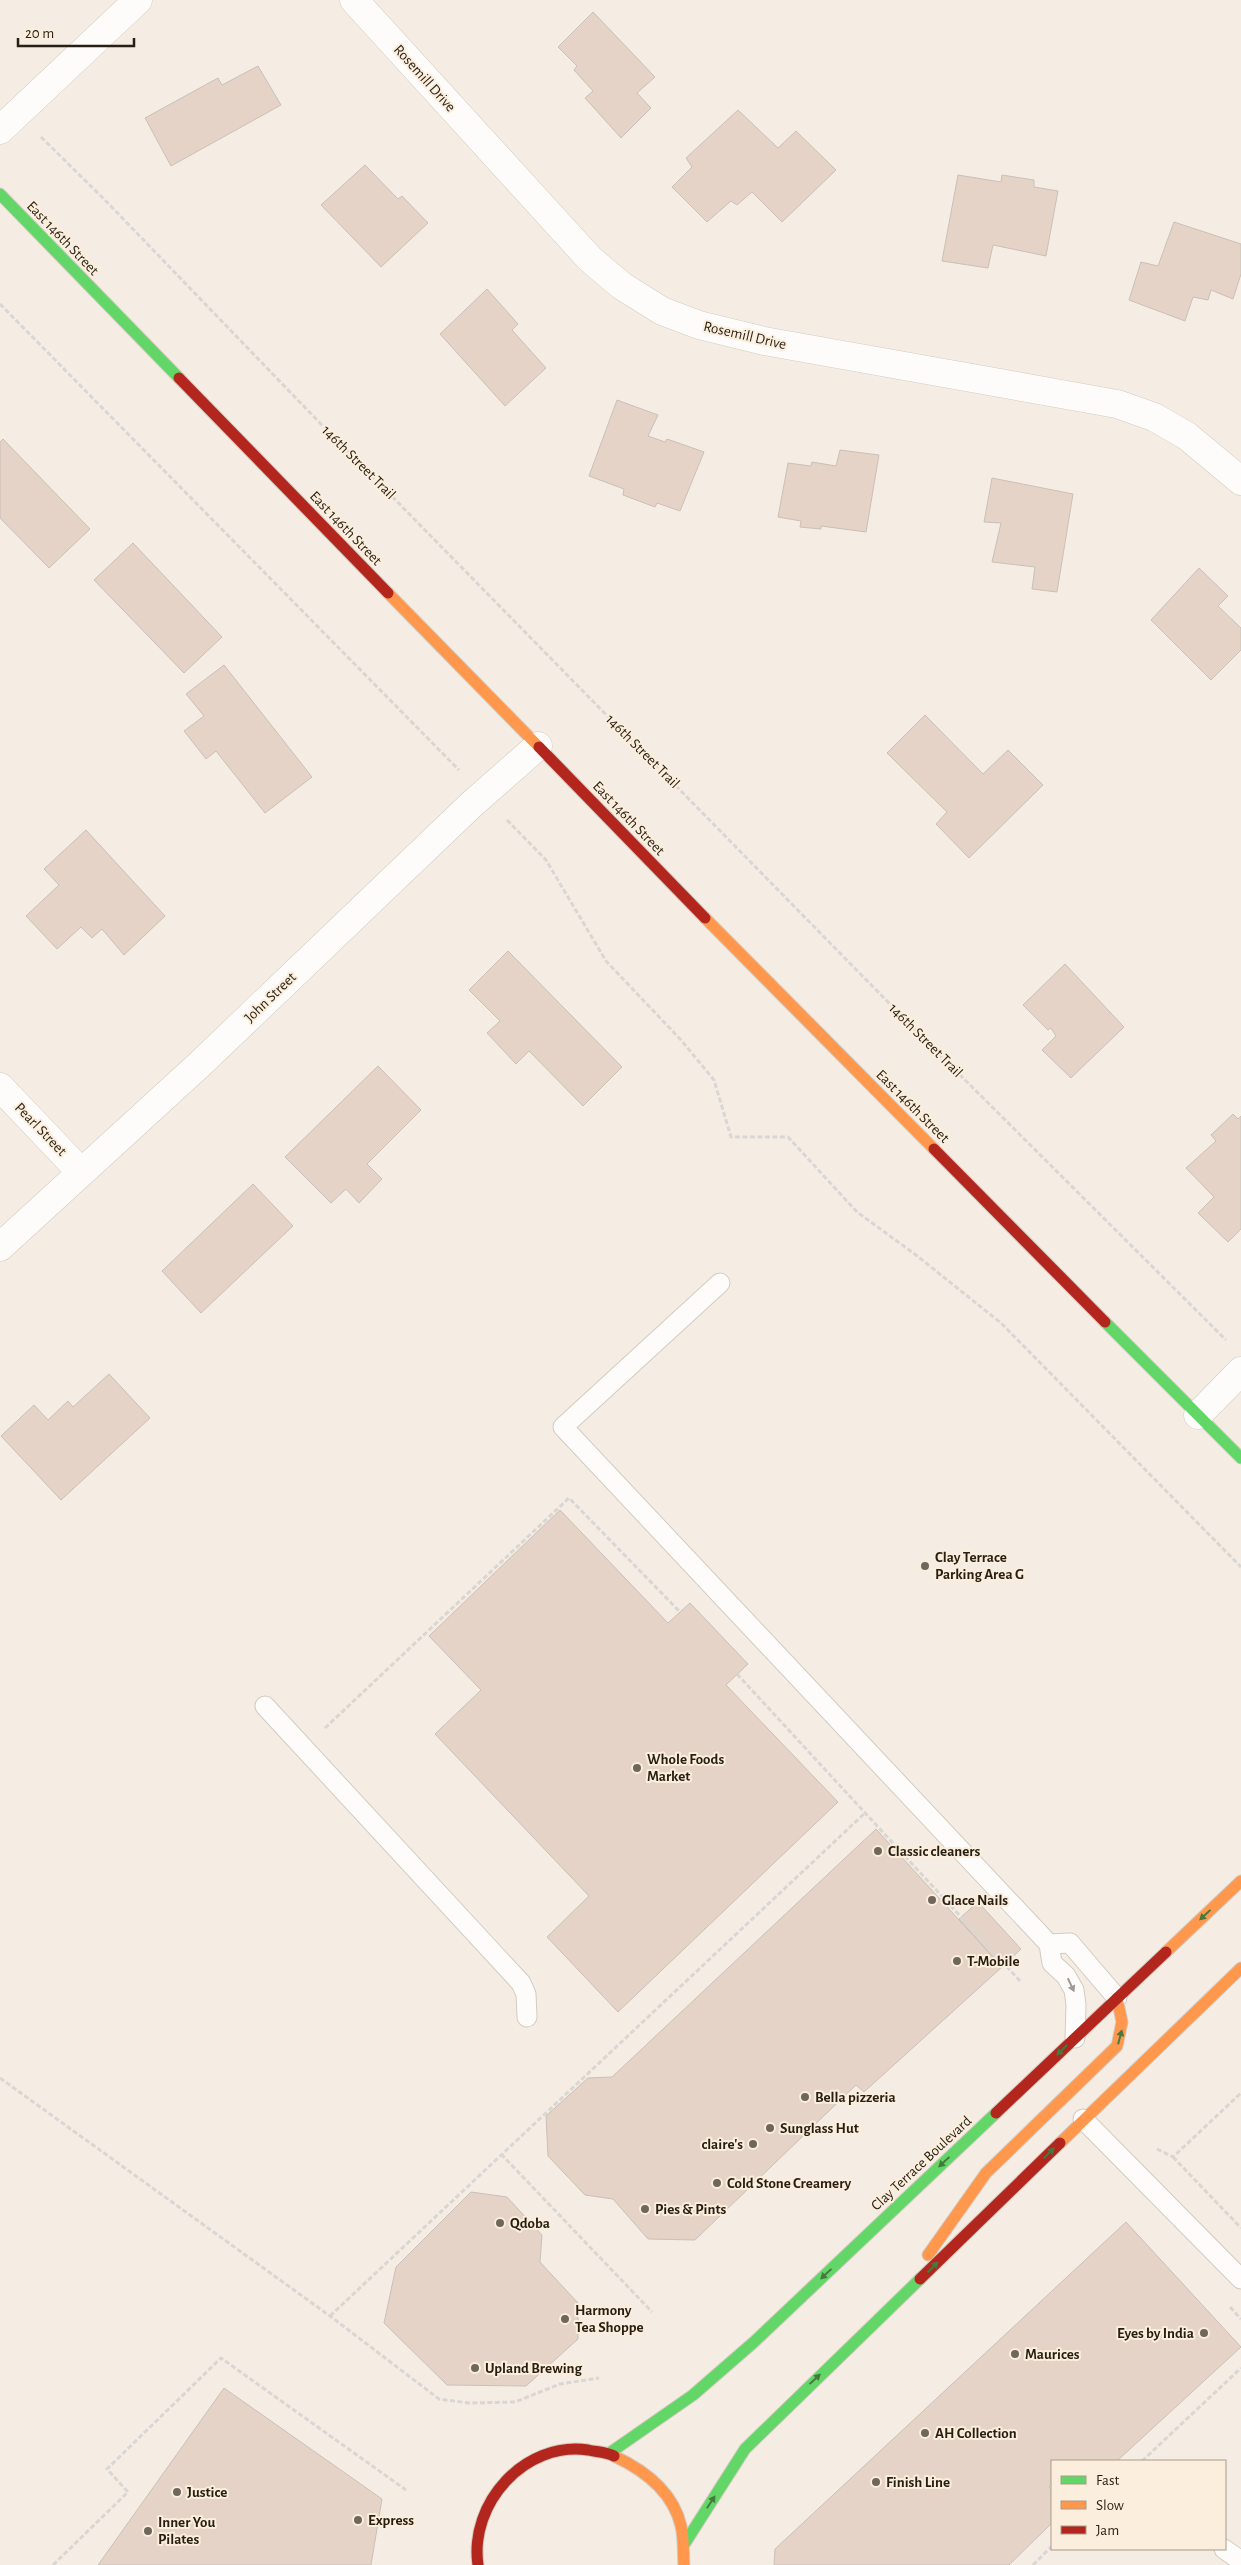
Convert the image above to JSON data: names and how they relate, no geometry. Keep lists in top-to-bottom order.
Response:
{
  "streets": {
    "street": [
      "Rosemill Drive",
      "East 146th Street",
      "John Street",
      "Pearl Street",
      "Clay Terrace Boulevard"
    ],
    "path": ["146th Street Trail"]
  },
  "crossings": [
    ["East 146th Street", "John Street"],
    ["John Street", "Pearl Street"]
  ],
  "places": [
    "Clay Terrace Parking Area G",
    "Whole Foods Market",
    "Classic cleaners",
    "Glace Nails",
    "T-Mobile",
    "Bella pizzeria",
    "Sunglass Hut",
    "claire's",
    "Cold Stone Creamery",
    "Pies & Pints",
    "Qdoba",
    "Harmony Tea Shoppe",
    "Eyes by India",
    "Maurices",
    "Upland Brewing",
    "AH Collection",
    "Finish Line",
    "Justice",
    "Express",
    "Inner You Pilates"
  ],
  "legend": ["Fast", "Slow", "Jam"],
  "scale_bar": "20 m"
}
